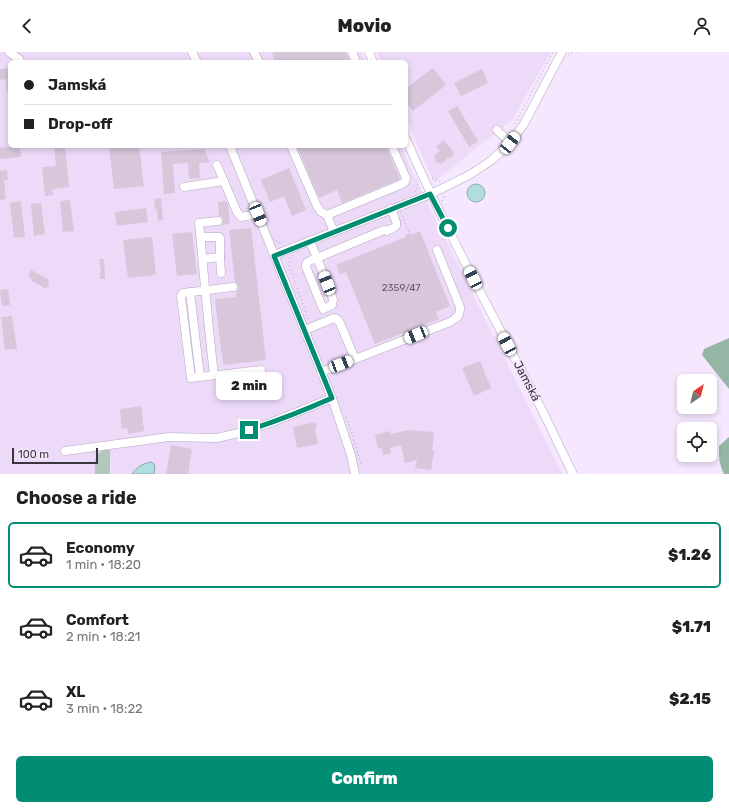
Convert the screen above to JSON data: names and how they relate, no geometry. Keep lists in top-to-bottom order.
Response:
{
  "streets": {
    "street": ["Jamská"]
  },
  "house_numbers": ["2359/47"],
  "scale_bar": "100 m",
  "north": "top right",
  "page": {
    "header": "Movio",
    "banner": ["Jamská", "Drop-off"],
    "bubble": "2 min",
    "scale": "100 m",
    "heading": "Choose a ride",
    "list": [
      {
        "name": "Economy",
        "note": "1 min · 18:20",
        "value": "$1.26"
      },
      {
        "name": "Comfort",
        "note": "2 min · 18:21",
        "value": "$1.71"
      },
      {
        "name": "XL",
        "note": "3 min · 18:22",
        "value": "$2.15"
      }
    ],
    "buttons": "Confirm"
  }
}
